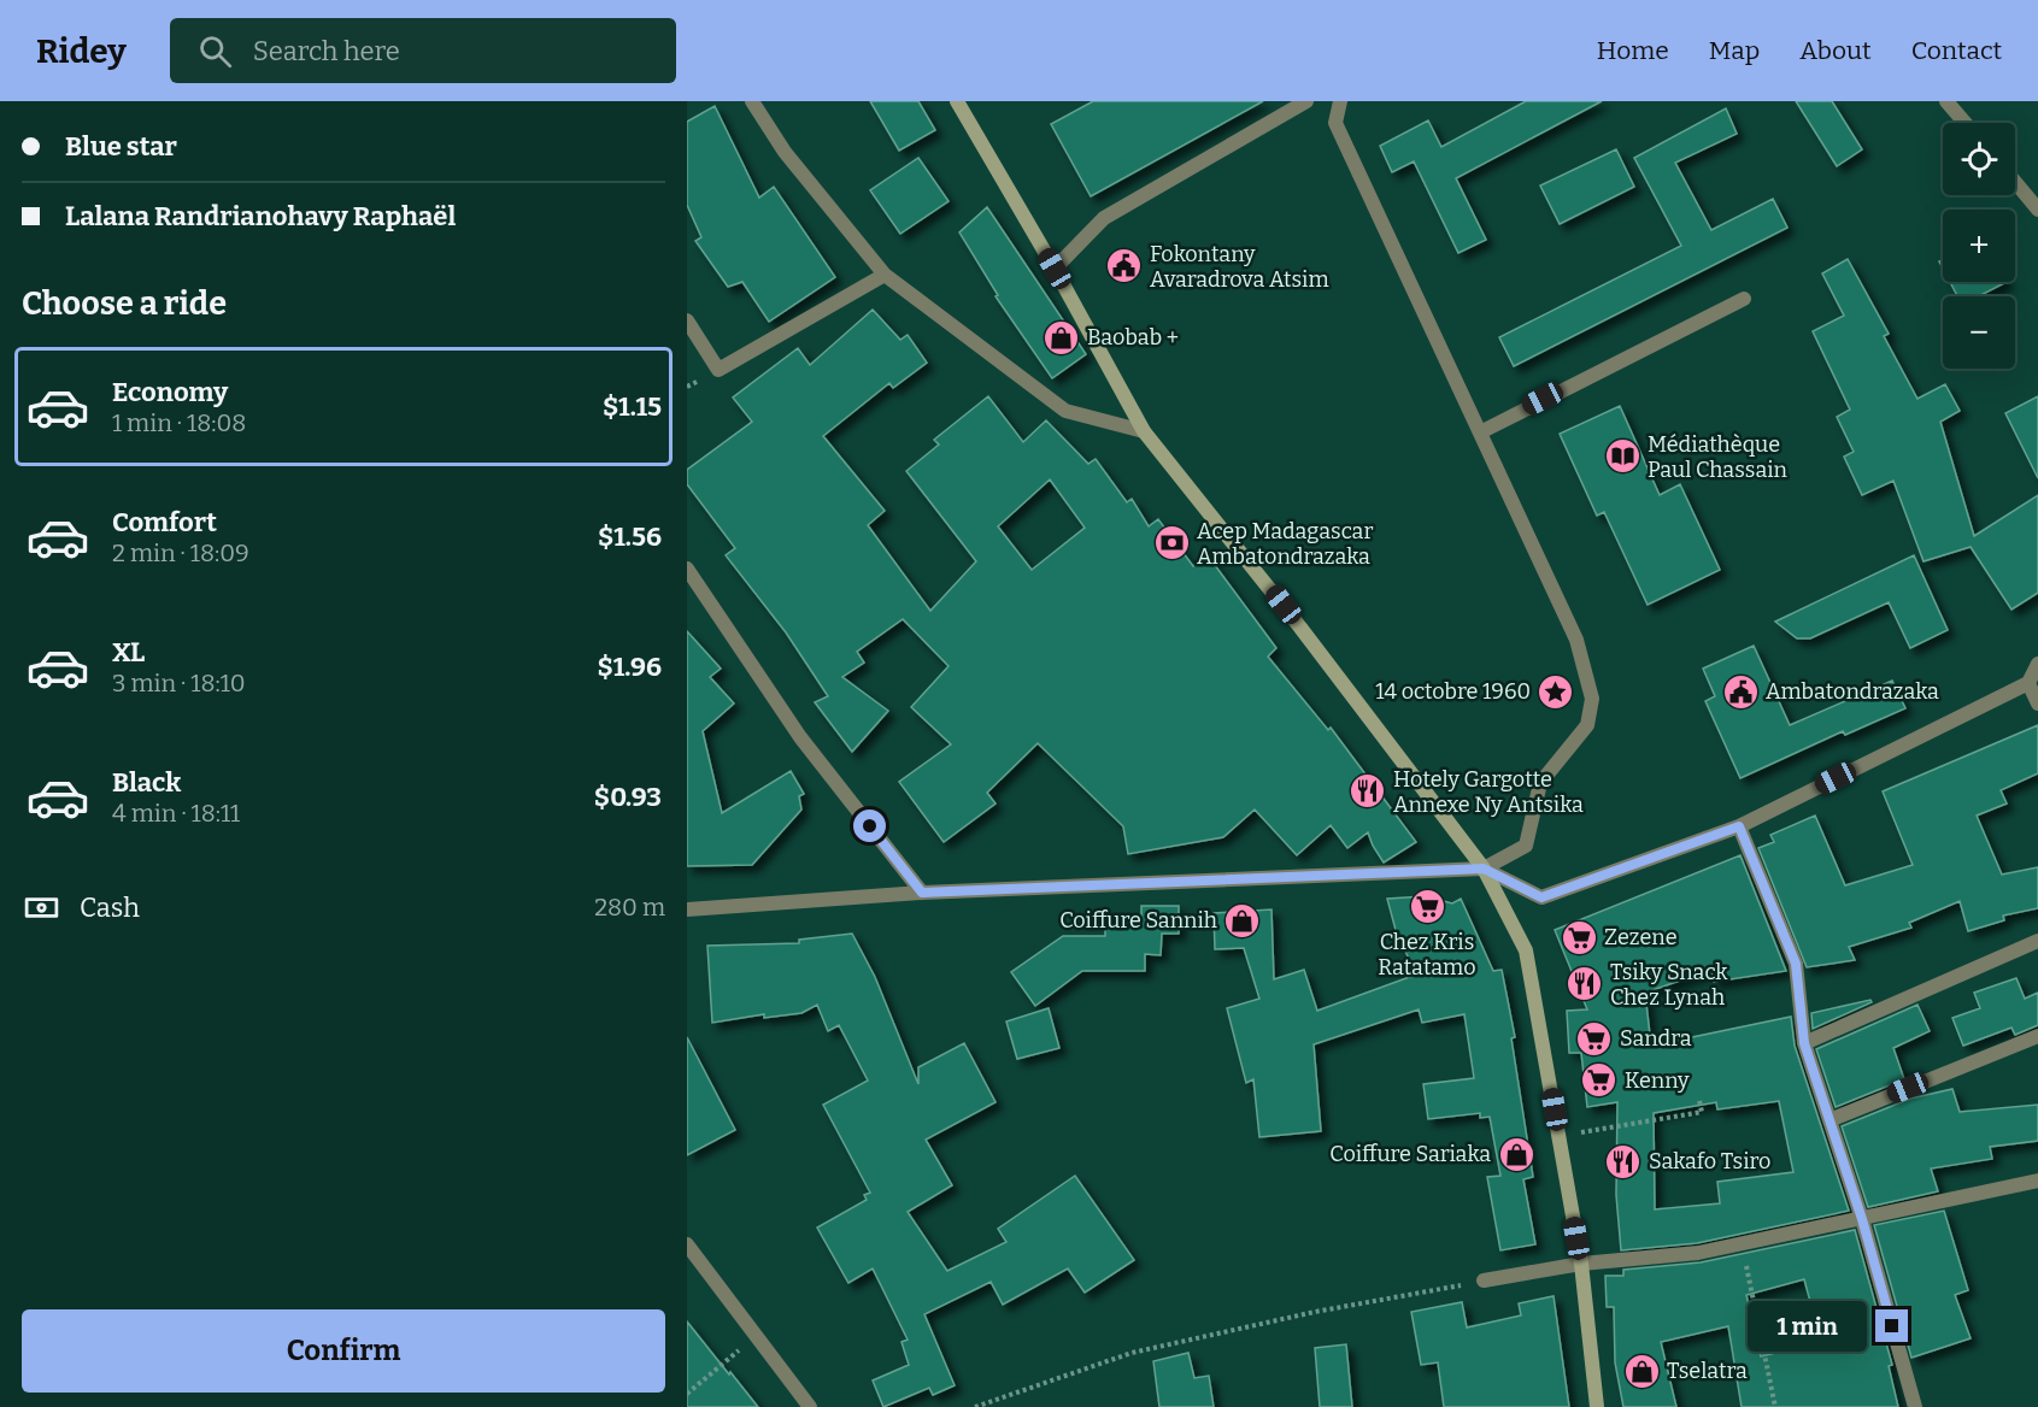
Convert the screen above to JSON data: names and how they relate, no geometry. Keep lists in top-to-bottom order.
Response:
{
  "places": {
    "public building": ["Fokontany Avaradrova Atsim", "Ambatondrazaka"],
    "shop": [
      "Baobab +",
      "Coiffure Sannih",
      "Coiffure Sariaka",
      "Tselatra"
    ],
    "library": ["Médiathèque Paul Chassain"],
    "bank": ["Acep Madagascar Ambatondrazaka"],
    "place": ["14 octobre 1960"],
    "restaurant": ["Hotely Gargotte Annexe Ny Antsika", "Tsiky Snack Chez Lynah", "Sakafo Tsiro"],
    "supermarket": [
      "Chez Kris Ratatamo",
      "Zezene",
      "Sandra",
      "Kenny"
    ]
  },
  "page": {
    "header": "Ridey",
    "search": "Search here",
    "nav": [
      "Home",
      "Map",
      "About",
      "Contact"
    ],
    "banner": ["Blue star", "Lalana Randrianohavy Raphaël"],
    "map_buttons": ["+", "−"],
    "heading": "Choose a ride",
    "list": [
      {
        "name": "Economy",
        "note": "1 min · 18:08",
        "value": "$1.15"
      },
      {
        "name": "Comfort",
        "note": "2 min · 18:09",
        "value": "$1.56"
      },
      {
        "name": "XL",
        "note": "3 min · 18:10",
        "value": "$1.96"
      },
      {
        "name": "Black",
        "note": "4 min · 18:11",
        "value": "$0.93"
      }
    ],
    "pay": ["Cash", "280 m"],
    "buttons": "Confirm",
    "bubble": "1 min"
  }
}
